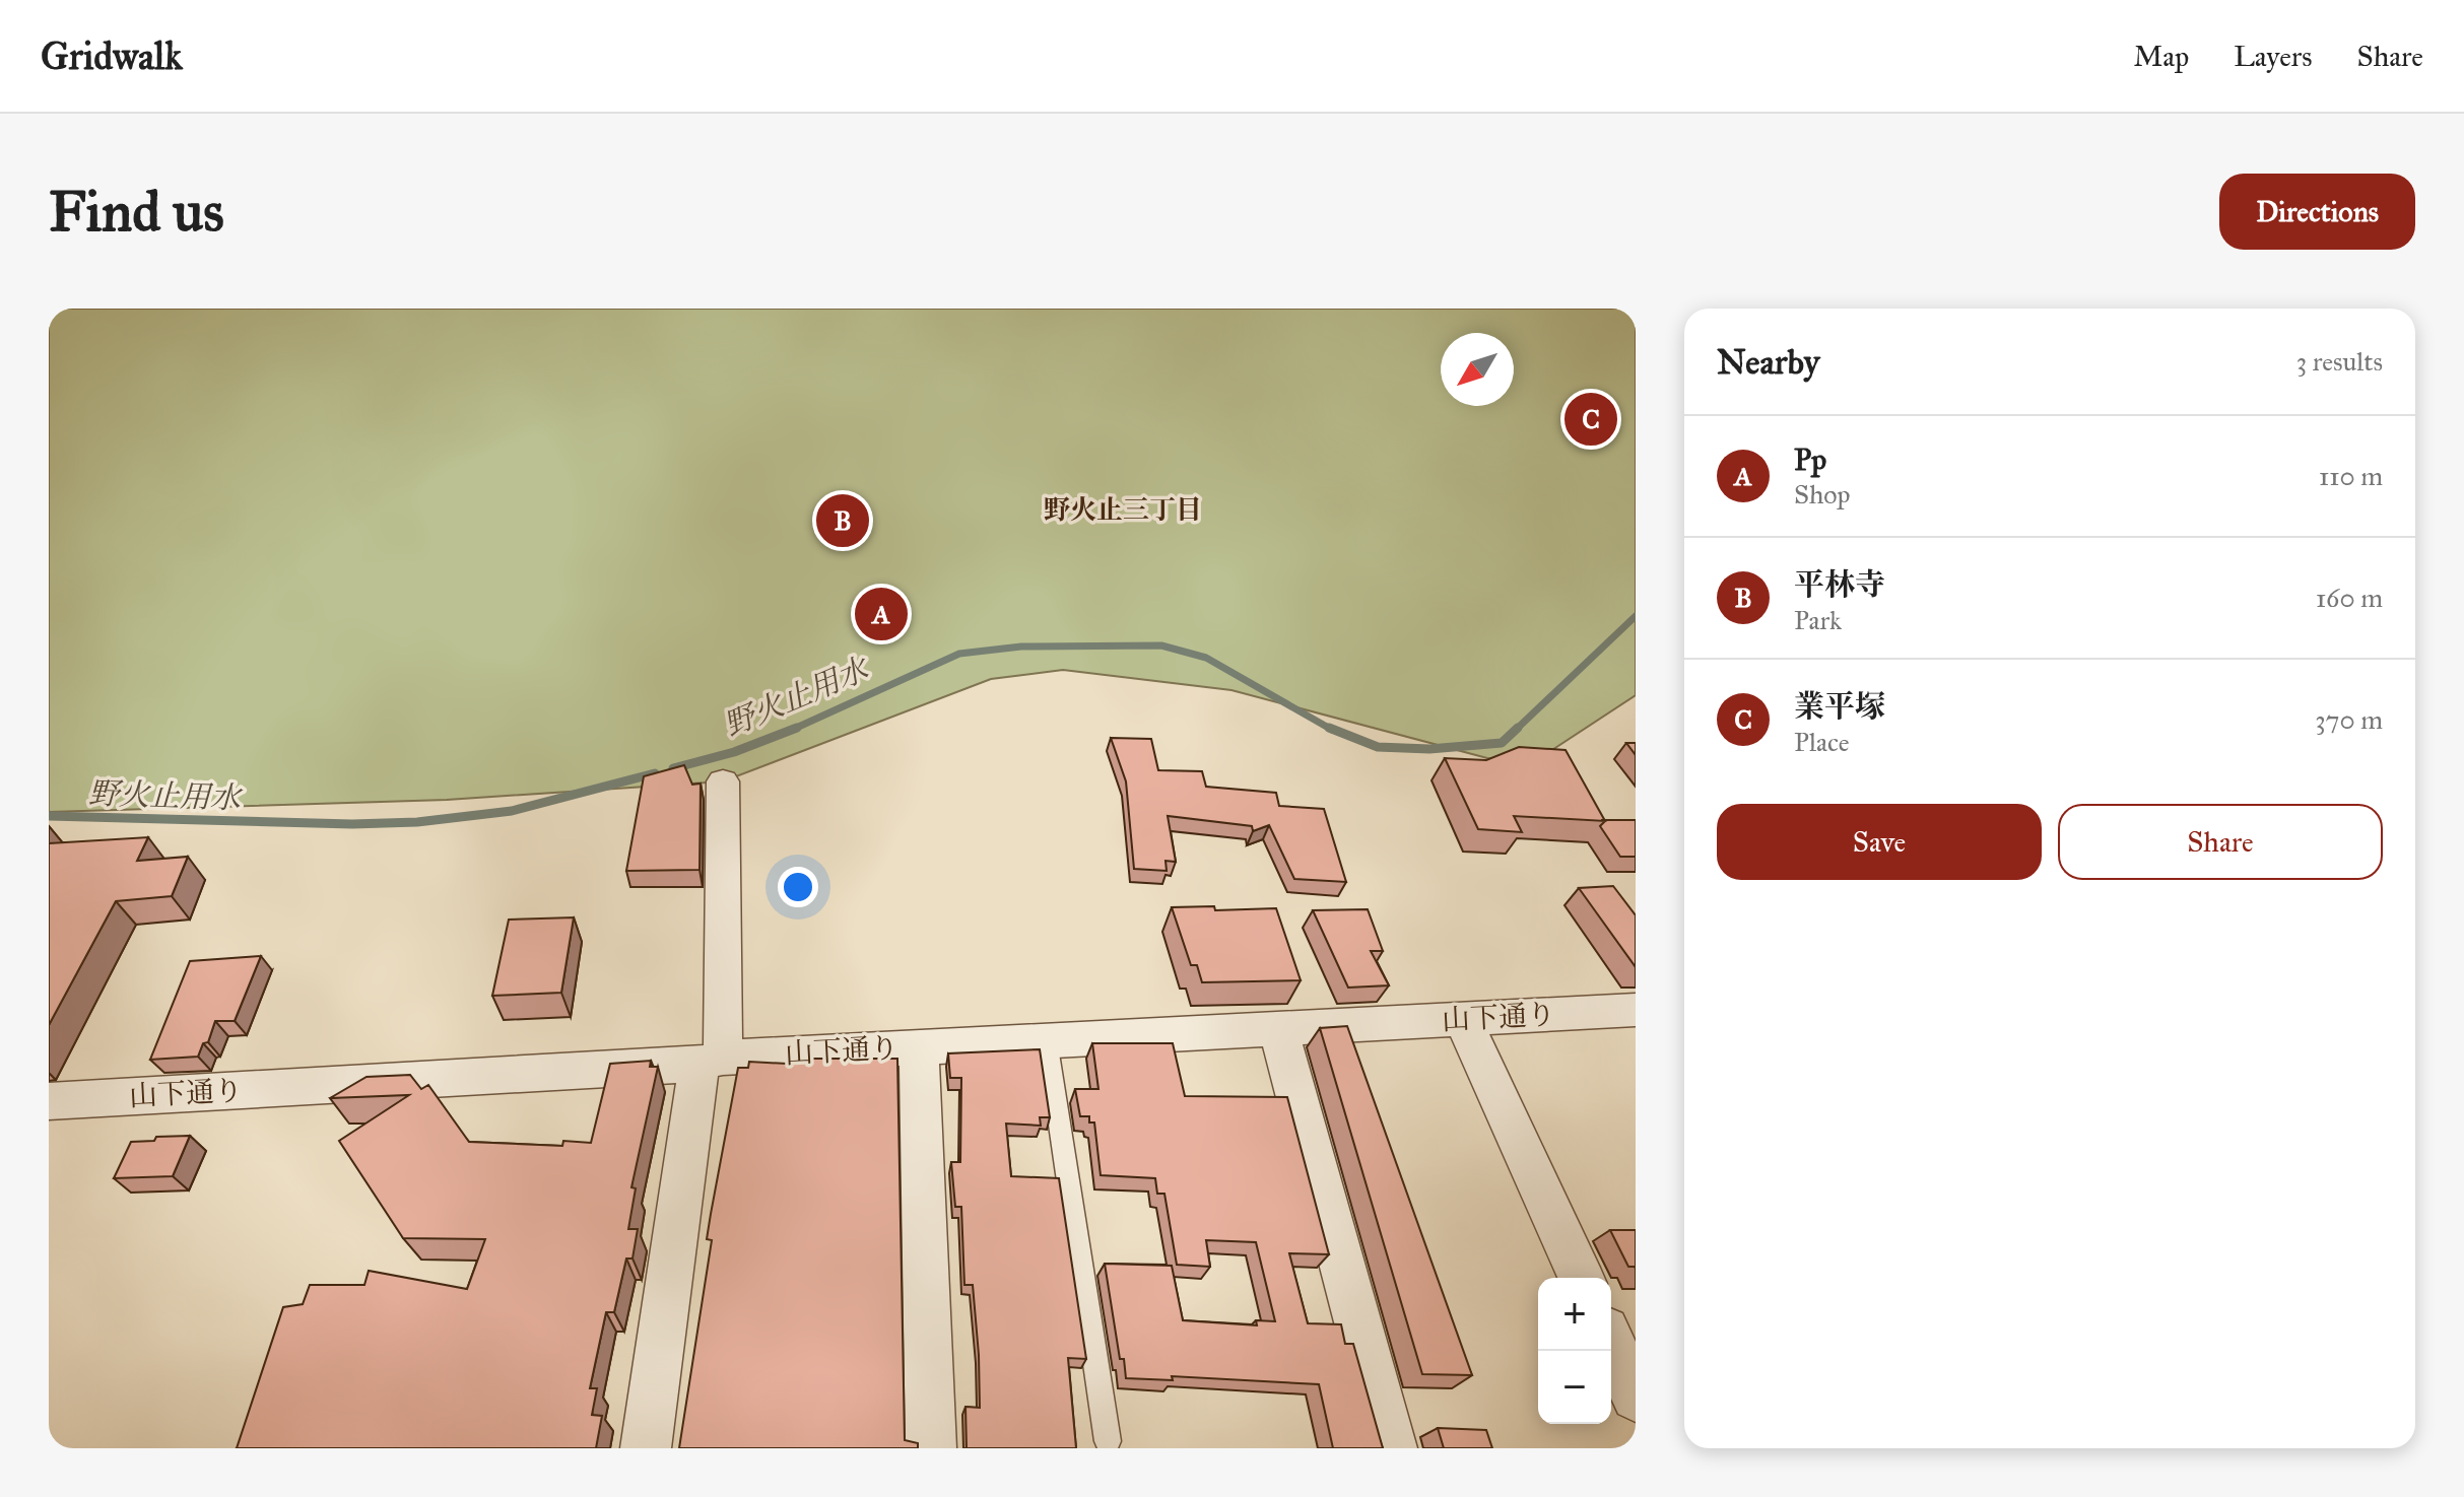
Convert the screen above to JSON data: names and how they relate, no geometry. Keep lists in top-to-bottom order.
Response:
{
  "streets": {
    "street": ["山下通り"]
  },
  "districts": ["野火止三丁目"],
  "water": ["野火止用水"],
  "north": "bottom left",
  "page": {
    "header": "Gridwalk",
    "nav": ["Map", "Layers", "Share"],
    "buttons": [
      "Directions",
      ["Save", "Share"]
    ],
    "title": "Find us",
    "heading": ["Nearby", "3 results"],
    "pins": ["C", "B", "A"],
    "list": [
      {
        "mark": "A",
        "name": "Pp",
        "note": "Shop",
        "value": "110 m"
      },
      {
        "mark": "B",
        "name": "平林寺",
        "note": "Park",
        "value": "160 m"
      },
      {
        "mark": "C",
        "name": "業平塚",
        "note": "Place",
        "value": "370 m"
      }
    ],
    "map_buttons": ["+", "−"]
  }
}
